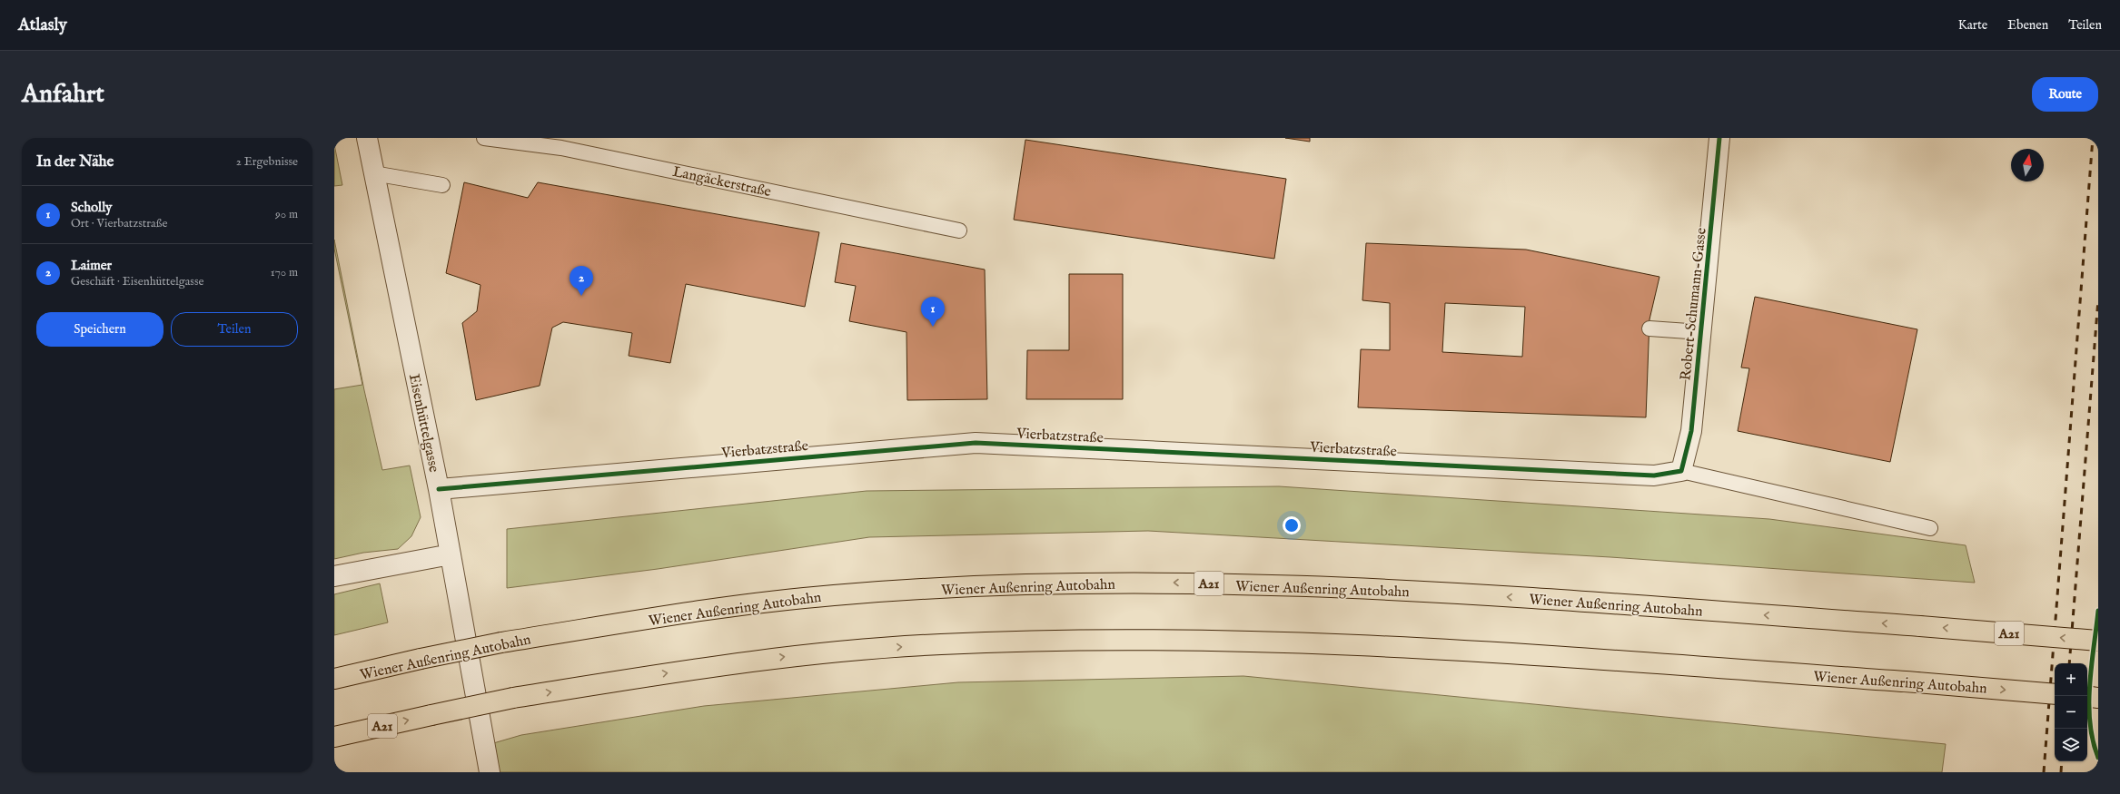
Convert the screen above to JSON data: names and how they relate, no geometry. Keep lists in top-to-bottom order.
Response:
{
  "streets": {
    "highway": ["A21", "Wiener Außenring Autobahn"],
    "street": ["Robert-Schumann-Gasse", "Eisenhüttelgasse", "Vierbatzstraße"],
    "lane": ["Langäckerstraße"]
  },
  "crossings": [
    ["Robert-Schumann-Gasse", "Vierbatzstraße"],
    ["Eisenhüttelgasse", "Vierbatzstraße"]
  ],
  "north": "top",
  "page": {
    "header": "Atlasly",
    "nav": ["Karte", "Ebenen", "Teilen"],
    "buttons": [
      "Route",
      ["Speichern", "Teilen"]
    ],
    "title": "Anfahrt",
    "heading": ["In der Nähe", "2 Ergebnisse"],
    "list": [
      {
        "mark": "1",
        "name": "Scholly",
        "note": "Ort · Vierbatzstraße",
        "value": "90 m"
      },
      {
        "mark": "2",
        "name": "Laimer",
        "note": "Geschäft · Eisenhüttelgasse",
        "value": "170 m"
      }
    ],
    "pins": ["2", "1"],
    "map_buttons": ["+", "−"]
  }
}
